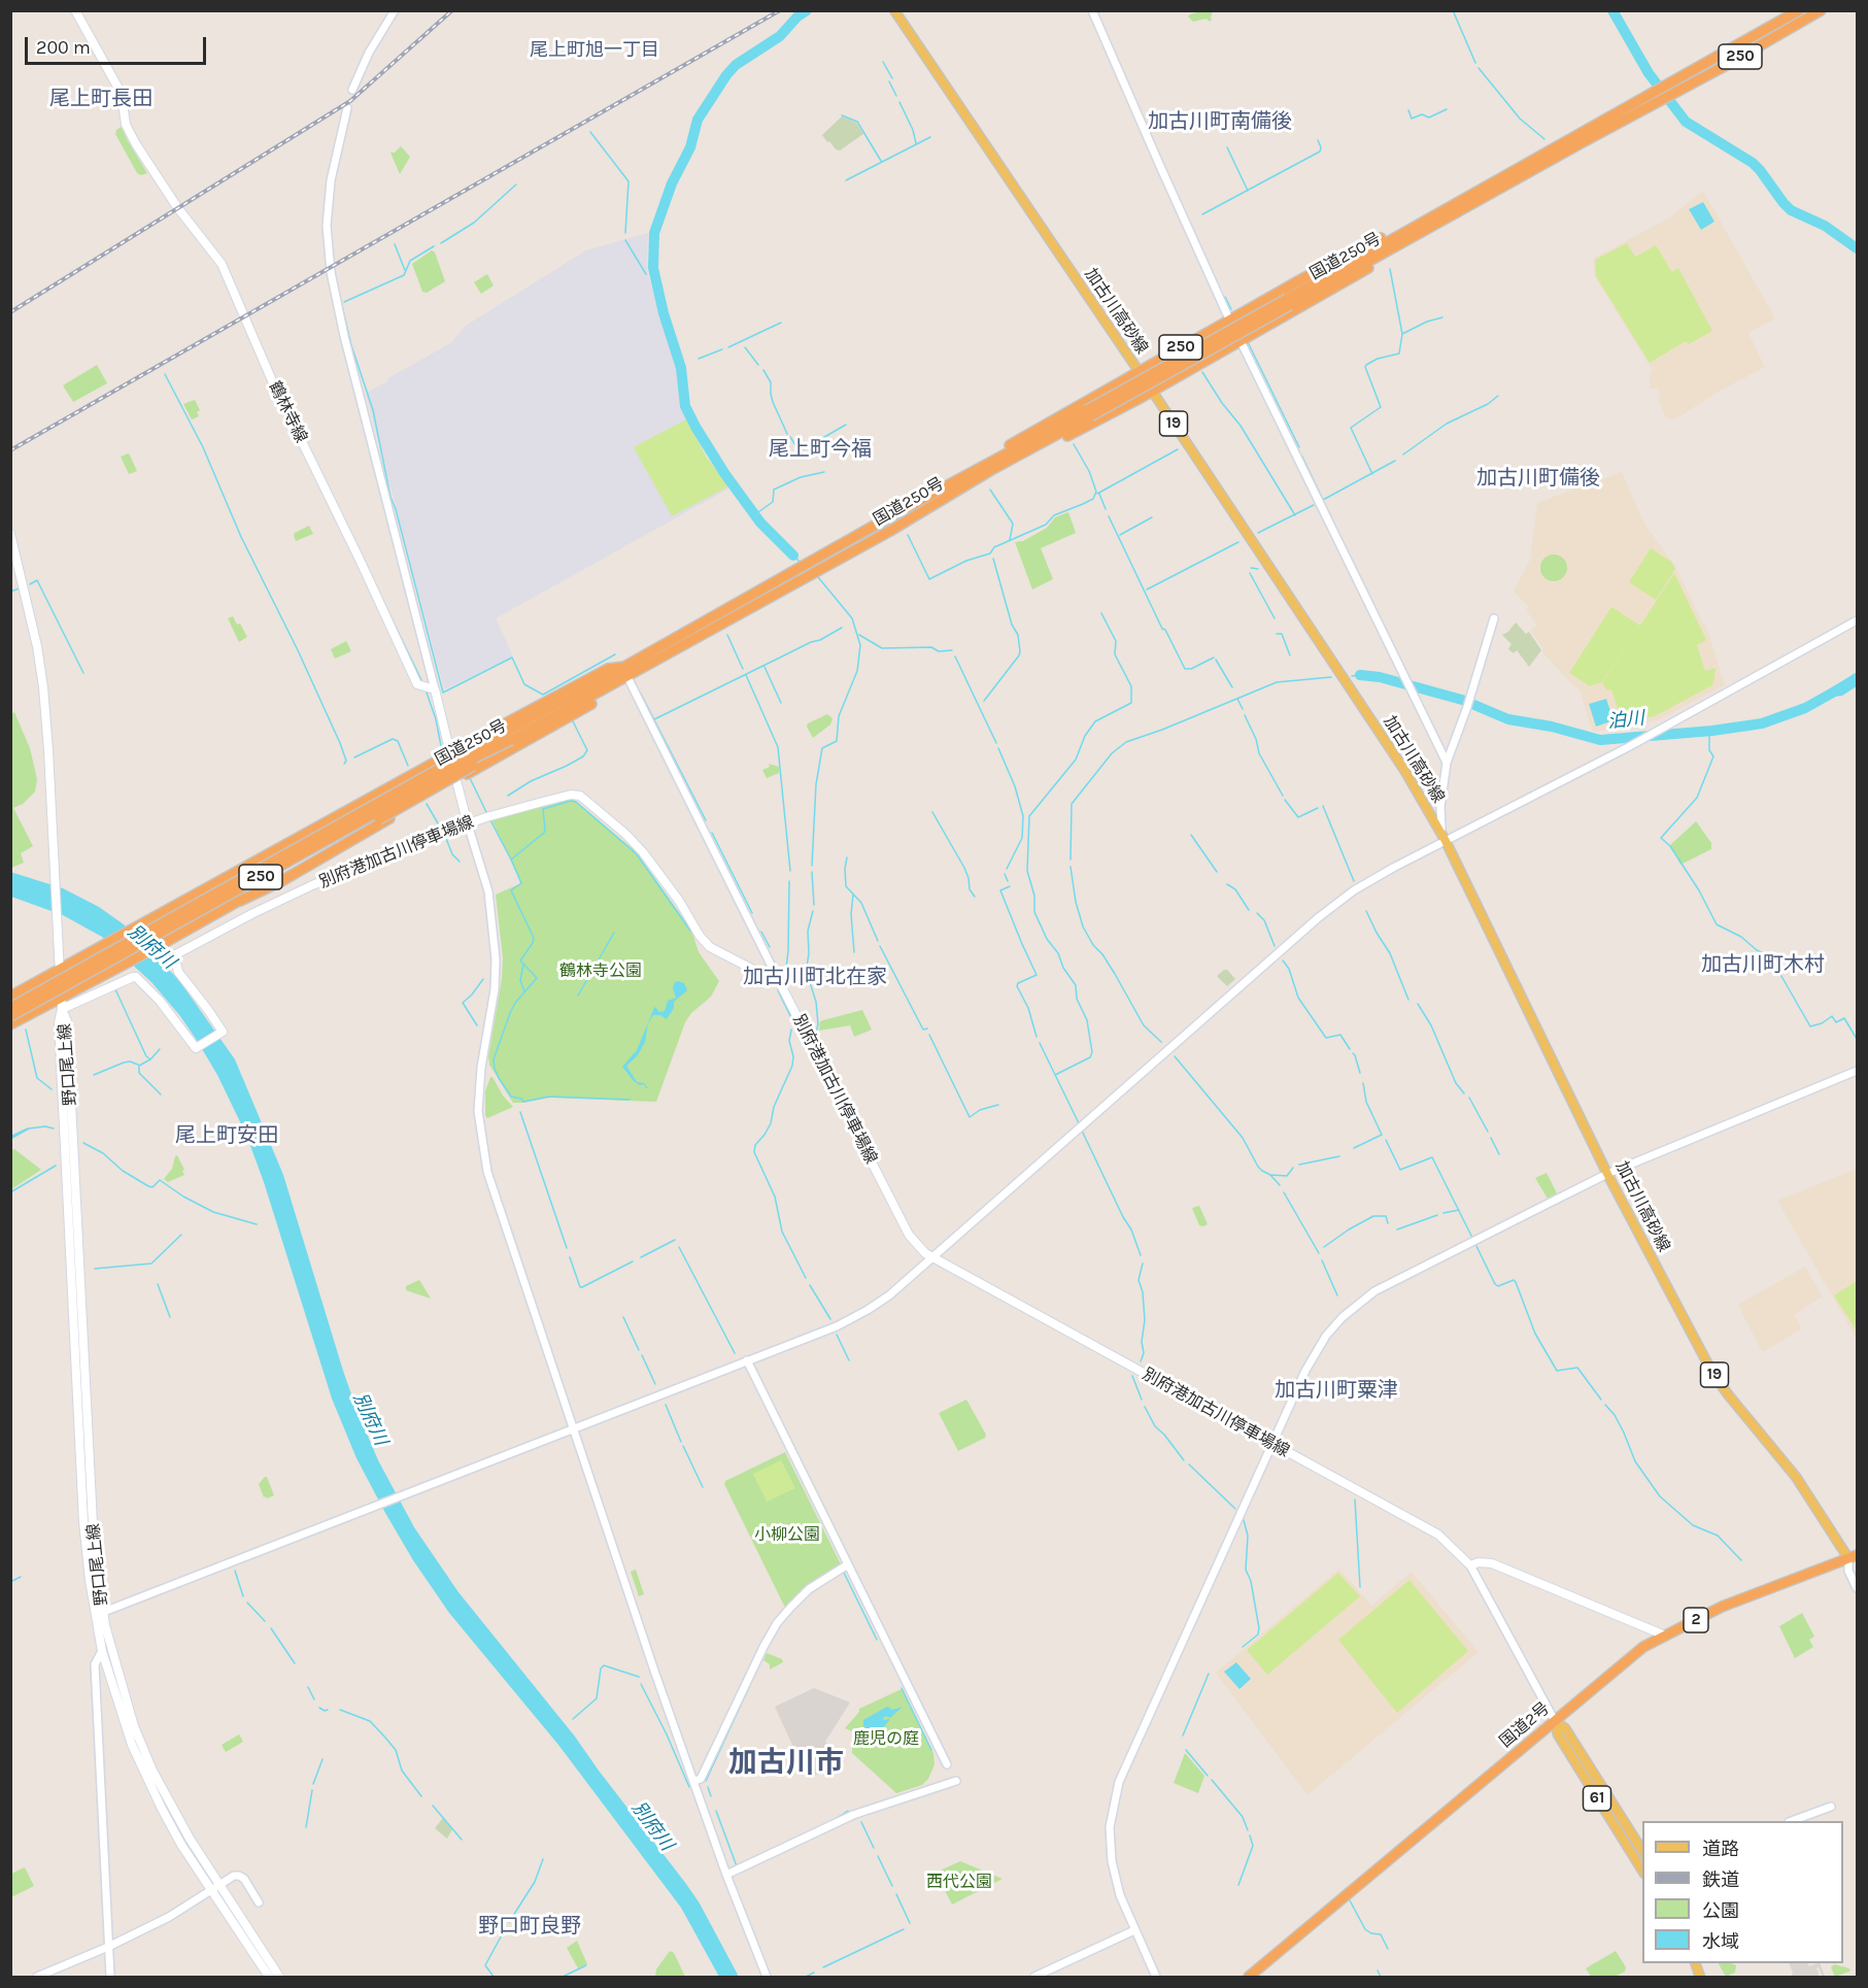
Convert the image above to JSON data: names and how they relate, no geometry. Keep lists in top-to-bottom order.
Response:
{
  "streets": {
    "highway": [
      "250",
      "国道250号",
      "2",
      "国道2号"
    ],
    "main road": [
      "加古川高砂線",
      "鶴林寺線",
      "19",
      "別府港加古川停車場線",
      "野口尾上線",
      "61"
    ]
  },
  "crossings": [
    ["250", "国道250号"],
    ["250", "加古川高砂線"],
    ["加古川高砂線", "国道2号"],
    ["別府港加古川停車場線", "野口尾上線"],
    ["国道2号", "61"]
  ],
  "districts": [
    "尾上町旭一丁目",
    "尾上町長田",
    "加古川町南備後",
    "尾上町今福",
    "加古川町備後",
    "加古川町木村",
    "加古川町北在家",
    "尾上町安田",
    "加古川町粟津",
    "加古川市",
    "野口町良野"
  ],
  "water": ["泊川", "別府川"],
  "parks": [
    "鶴林寺公園",
    "小柳公園",
    "鹿児の庭",
    "西代公園"
  ],
  "legend": [
    "道路",
    "鉄道",
    "公園",
    "水域"
  ],
  "scale_bar": "200 m"
}
